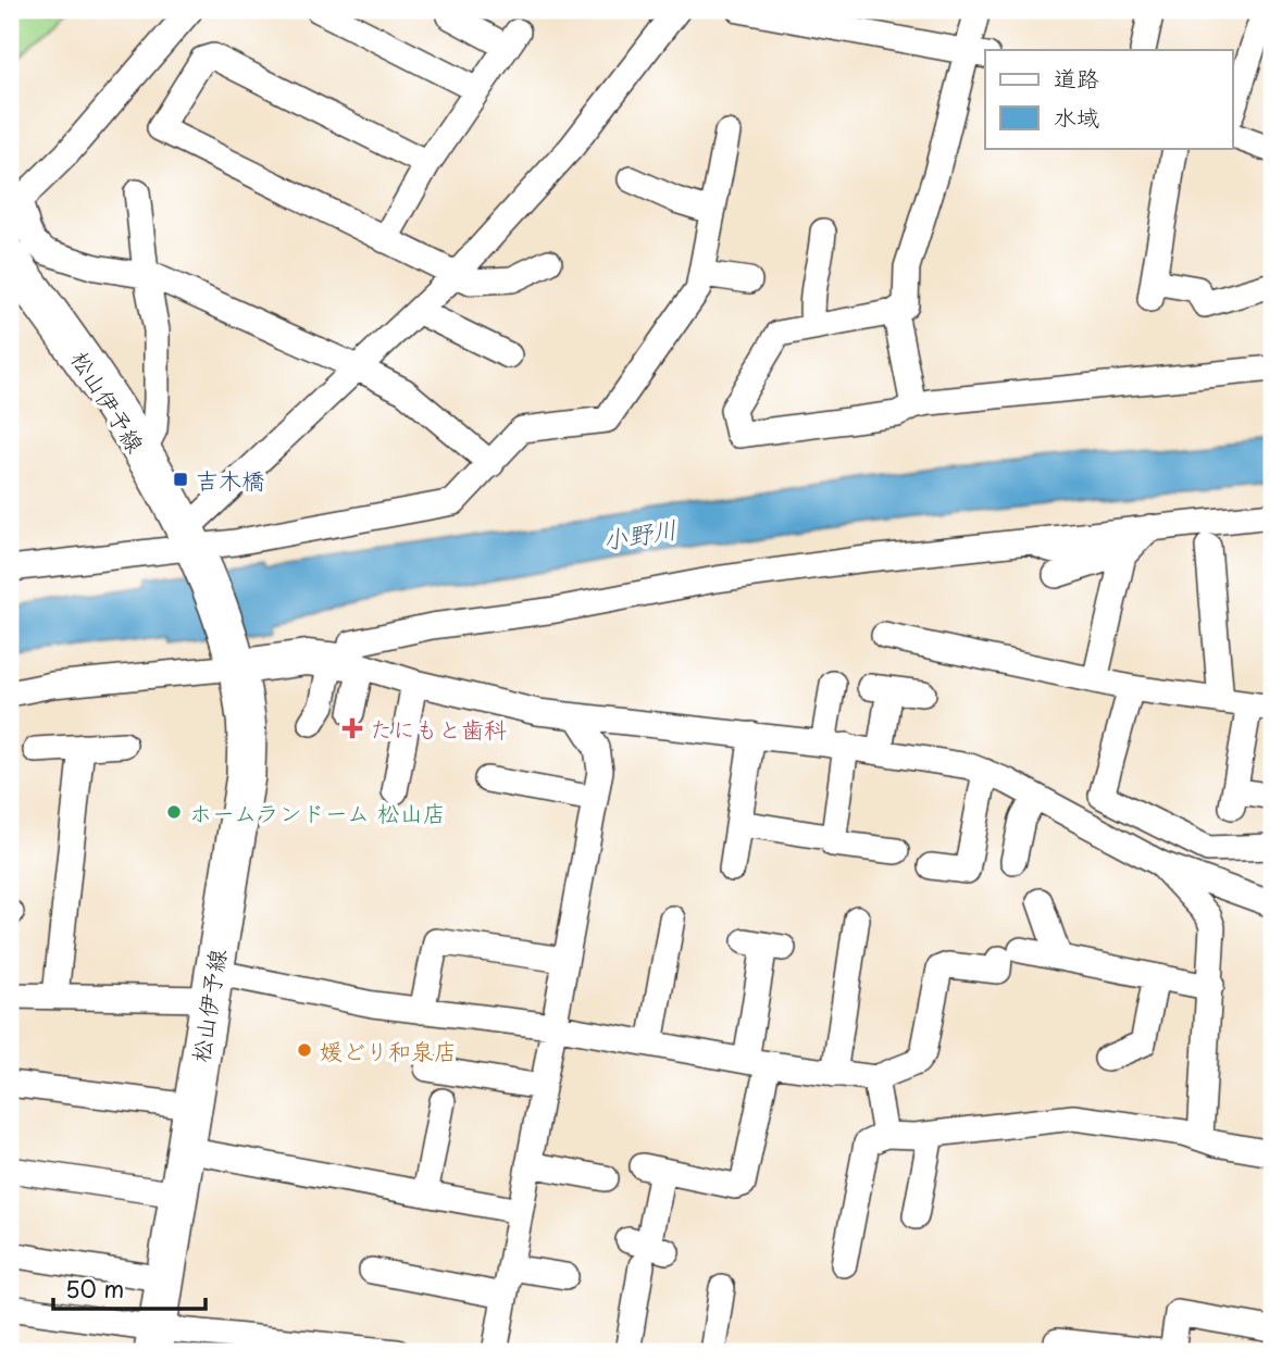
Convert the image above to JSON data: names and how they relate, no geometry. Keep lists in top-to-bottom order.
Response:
{
  "streets": {
    "main road": ["松山伊予線"]
  },
  "water": ["小野川"],
  "places": {
    "transit": ["吉木橋"],
    "health": ["たにもと歯科"],
    "other": ["ホームランドーム 松山店", "媛どり和泉店"]
  },
  "legend": ["道路", "水域"],
  "scale_bar": "50 m"
}
